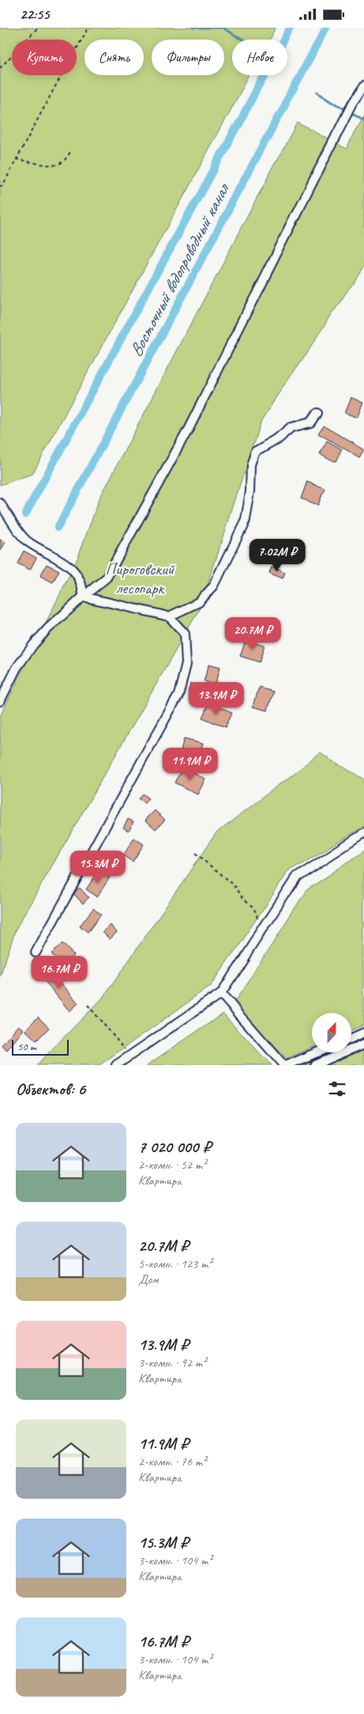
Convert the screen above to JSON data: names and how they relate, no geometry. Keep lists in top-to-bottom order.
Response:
{
  "water": ["Восточный водопроводный канал"],
  "parks": ["Пироговский лесопарк"],
  "scale_bar": "50 m",
  "north": "top",
  "page": {
    "status": "22:55",
    "chip": [
      "Купить",
      "Снять",
      "Фильтры",
      "Новое"
    ],
    "price": [
      "7.02M ₽",
      "20.7M ₽",
      "13.9M ₽",
      "11.9M ₽",
      "15.3M ₽",
      "16.7M ₽"
    ],
    "scale": "50 m",
    "heading": "Объектов: 6",
    "list": [
      {
        "name": "7 020 000 ₽",
        "note": "2-комн. · 52 m² · Квартира"
      },
      {
        "name": "20.7M ₽",
        "note": "5-комн. · 123 m² · Дом"
      },
      {
        "name": "13.9M ₽",
        "note": "3-комн. · 92 m² · Квартира"
      },
      {
        "name": "11.9M ₽",
        "note": "2-комн. · 76 m² · Квартира"
      },
      {
        "name": "15.3M ₽",
        "note": "3-комн. · 104 m² · Квартира"
      },
      {
        "name": "16.7M ₽",
        "note": "3-комн. · 104 m² · Квартира"
      }
    ]
  }
}
